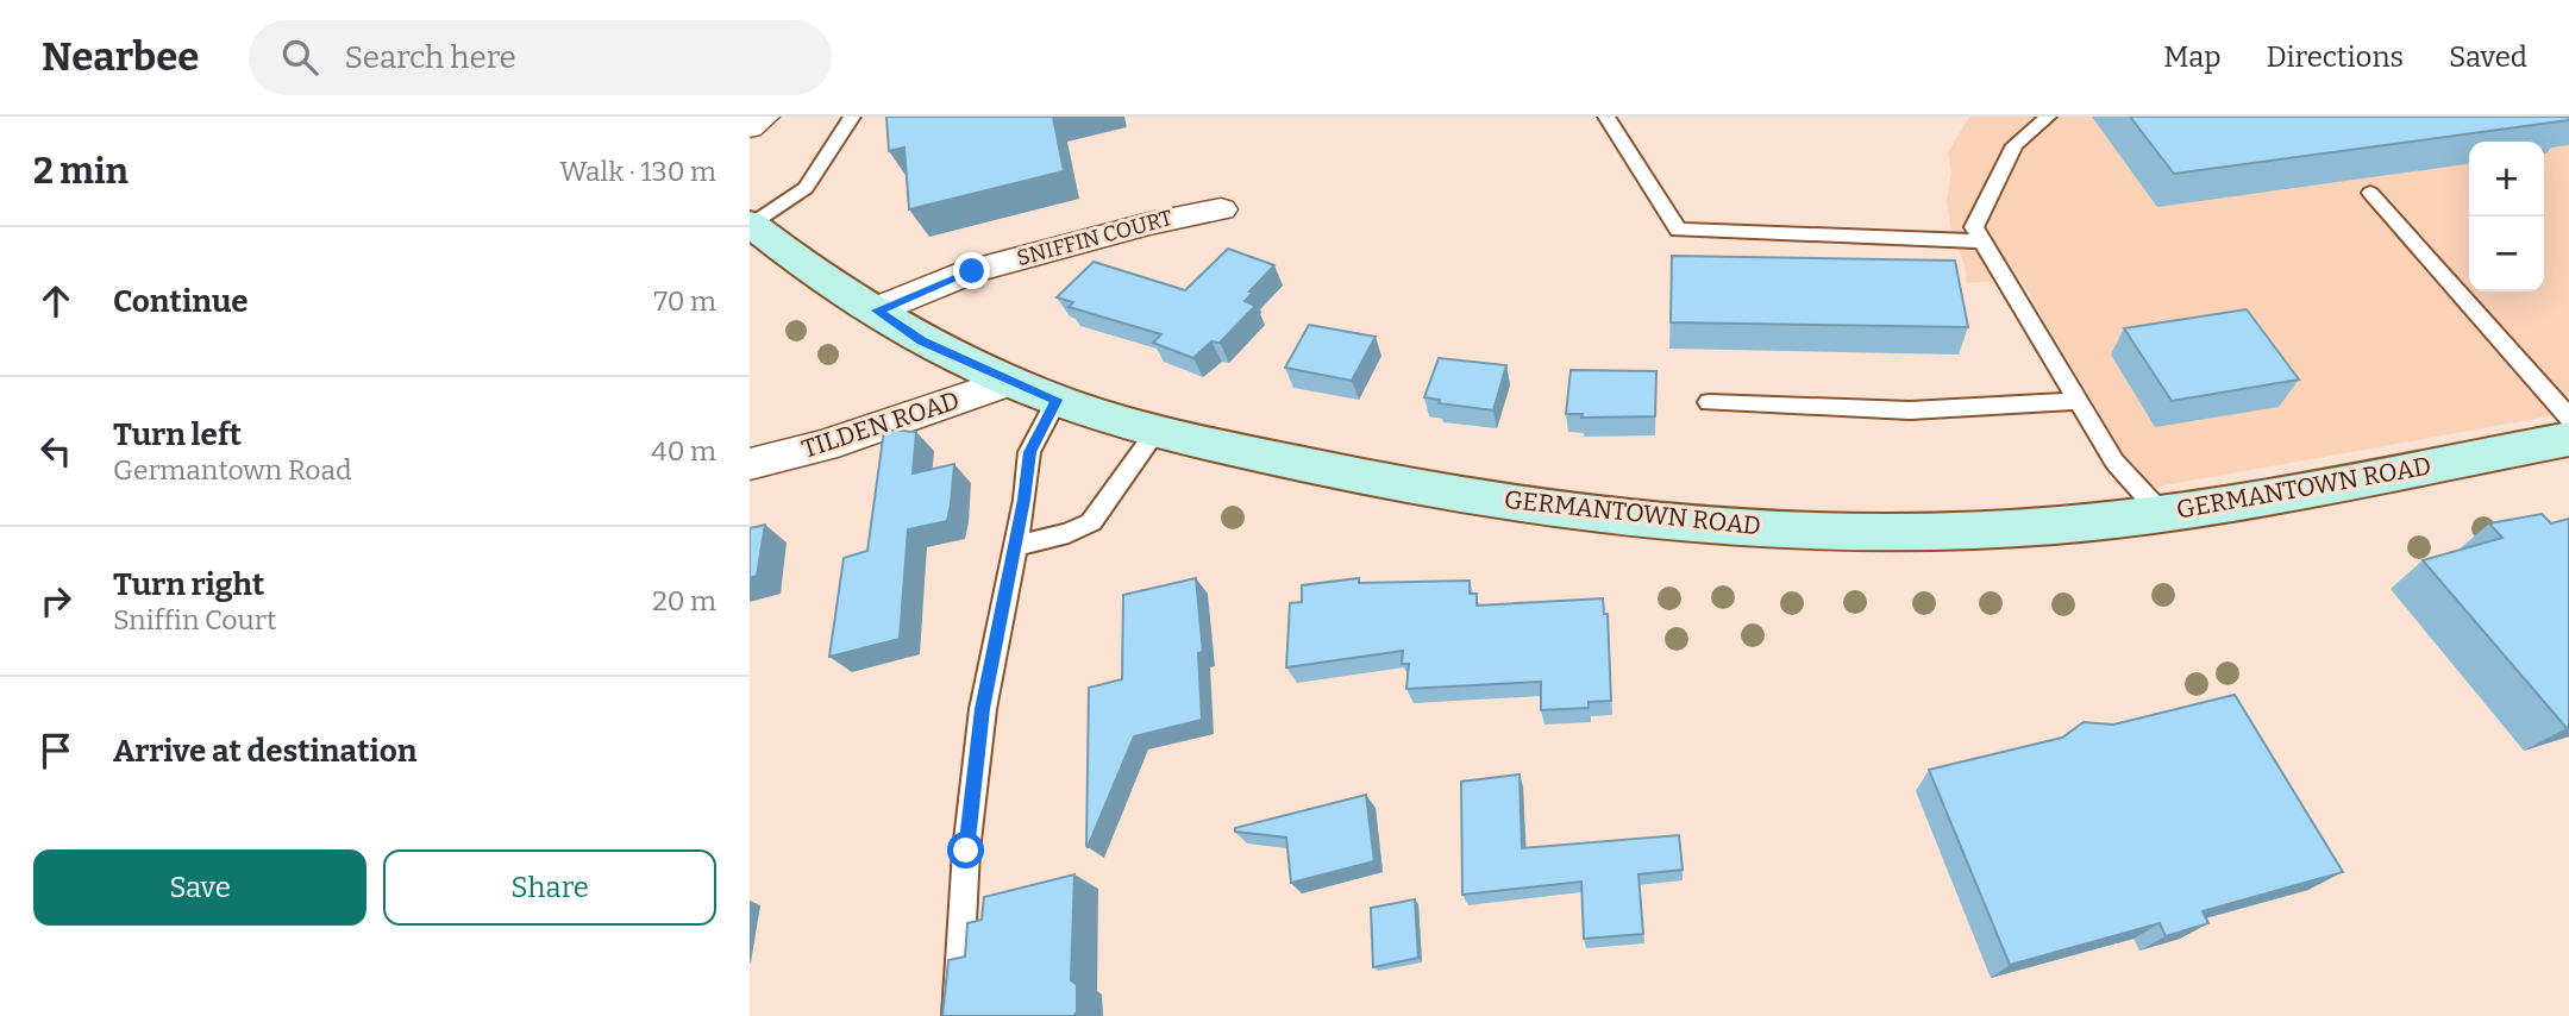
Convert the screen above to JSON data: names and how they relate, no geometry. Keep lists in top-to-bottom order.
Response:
{
  "streets": {
    "main road": ["GERMANTOWN ROAD"],
    "street": ["SNIFFIN COURT", "TILDEN ROAD"]
  },
  "crossings": [
    ["SNIFFIN COURT", "GERMANTOWN ROAD"],
    ["TILDEN ROAD", "GERMANTOWN ROAD"]
  ],
  "page": {
    "header": "Nearbee",
    "search": "Search here",
    "nav": ["Map", "Directions", "Saved"],
    "heading": ["2 min", "Walk · 130 m"],
    "map_buttons": ["+", "−"],
    "list": [
      ["Continue", "70 m"],
      ["Turn left", "Germantown Road", "40 m"],
      ["Turn right", "Sniffin Court", "20 m"],
      "Arrive at destination"
    ],
    "buttons": ["Save", "Share"]
  }
}
